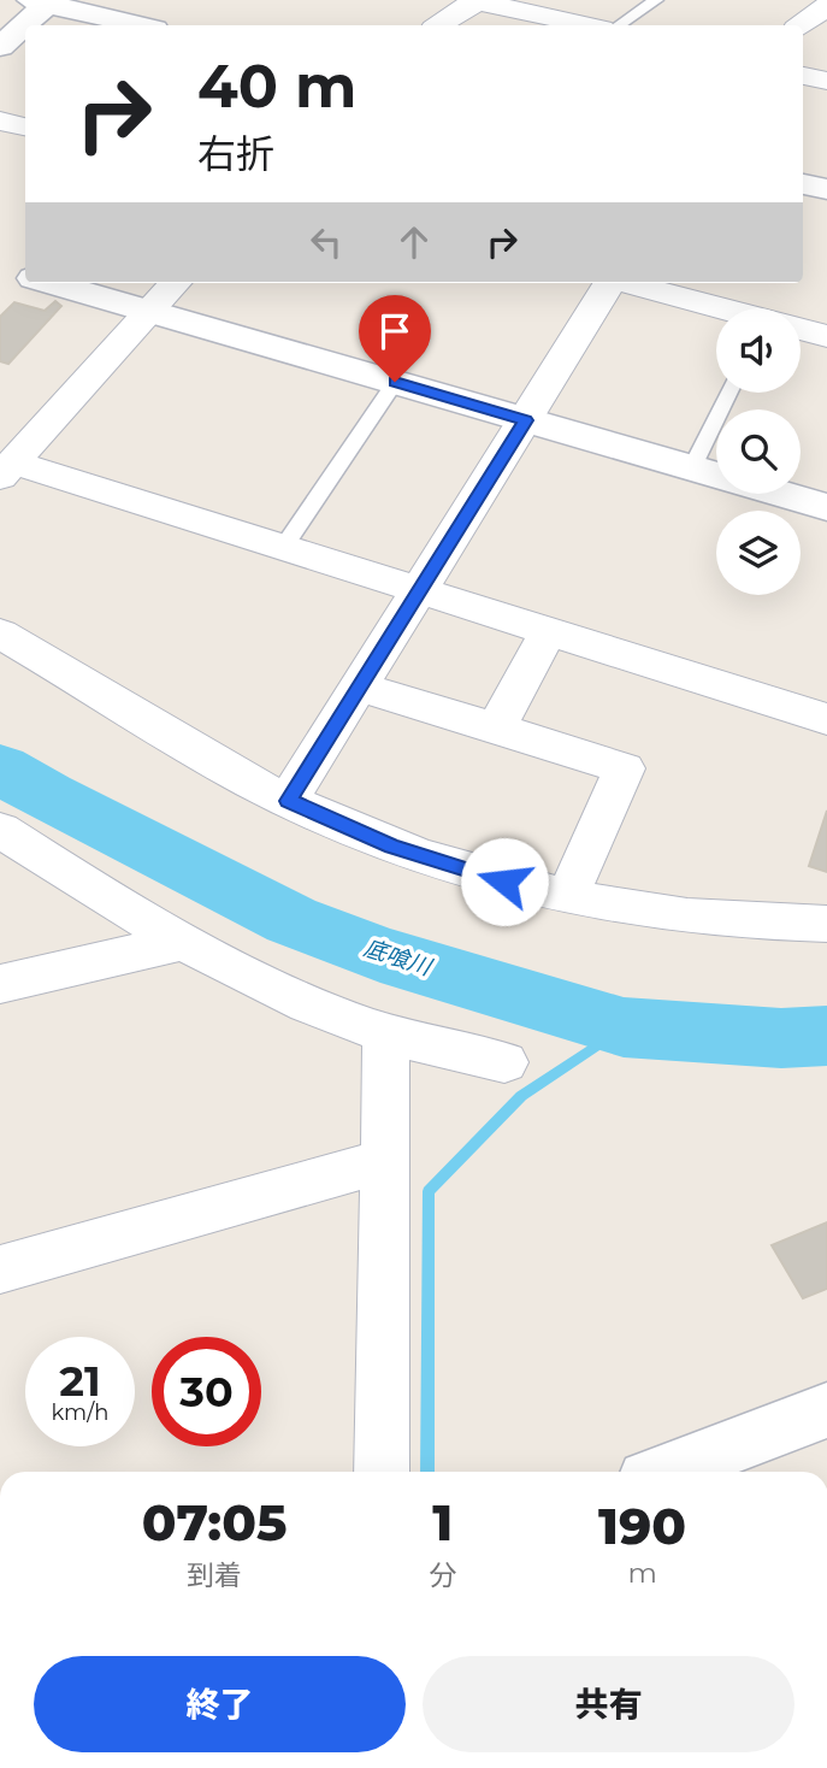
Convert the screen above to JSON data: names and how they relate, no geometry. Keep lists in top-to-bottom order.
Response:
{
  "water": ["底喰川"],
  "page": {
    "turn": ["40 m", "右折"],
    "speed": "21 km/h",
    "limit": "30",
    "eta": [
      "07:05",
      "到着",
      "1",
      "分",
      "190",
      "m"
    ],
    "buttons": ["終了", "共有"]
  }
}
